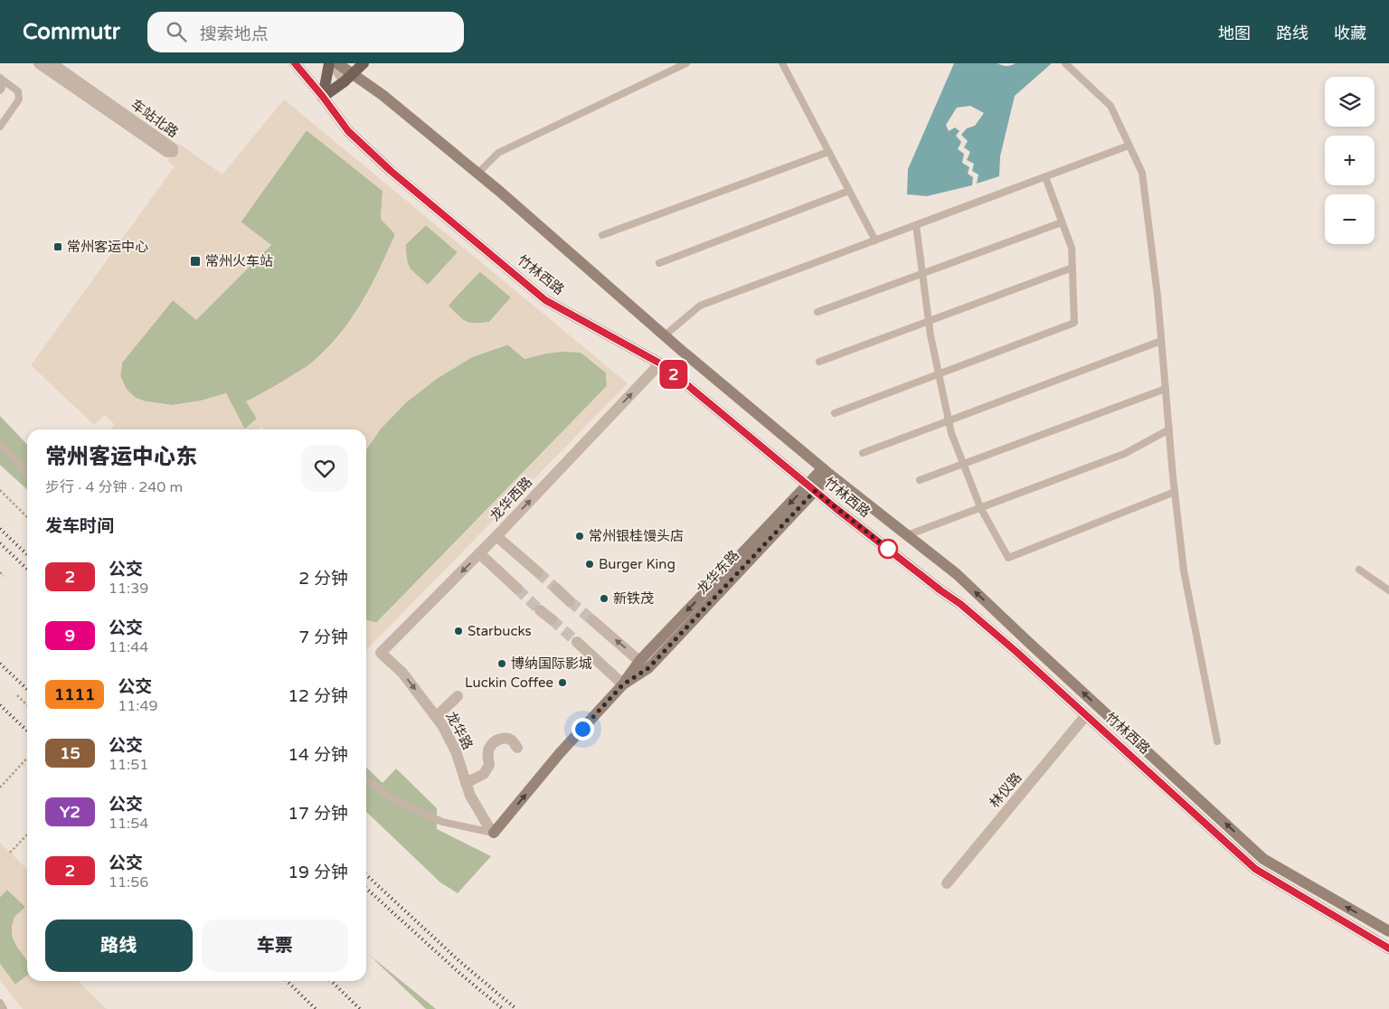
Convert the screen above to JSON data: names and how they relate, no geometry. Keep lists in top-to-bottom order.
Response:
{
  "streets": {
    "main road": ["竹林西路", "龙华东路"],
    "street": [
      "车站北路",
      "龙华西路",
      "龙华路",
      "林仪路"
    ]
  },
  "crossings": [
    ["竹林西路", "龙华西路"],
    ["竹林西路", "龙华东路"],
    ["竹林西路", "林仪路"],
    ["龙华西路", "龙华路"],
    ["龙华东路", "龙华路"]
  ],
  "one_way": ["龙华东路", "龙华路"],
  "places": {
    "transit": ["常州客运中心", "常州火车站"],
    "other": [
      "常州银桂馒头店",
      "Burger King",
      "新铁茂",
      "Starbucks",
      "博纳国际影城",
      "Luckin Coffee"
    ]
  },
  "lines": ["bus line 2"],
  "page": {
    "header": "Commutr",
    "search": "搜索地点",
    "nav": ["地图", "路线", "收藏"],
    "on_map": "2",
    "map_buttons": ["+", "−"],
    "heading": [
      ["常州客运中心东", "步行 · 4 分钟 · 240 m"],
      "发车时间"
    ],
    "list": [
      {
        "mark": "2",
        "name": "公交",
        "note": "11:39",
        "value": "2 分钟"
      },
      {
        "mark": "9",
        "name": "公交",
        "note": "11:44",
        "value": "7 分钟"
      },
      {
        "mark": "1111",
        "name": "公交",
        "note": "11:49",
        "value": "12 分钟"
      },
      {
        "mark": "15",
        "name": "公交",
        "note": "11:51",
        "value": "14 分钟"
      },
      {
        "mark": "Y2",
        "name": "公交",
        "note": "11:54",
        "value": "17 分钟"
      },
      {
        "mark": "2",
        "name": "公交",
        "note": "11:56",
        "value": "19 分钟"
      }
    ],
    "buttons": ["路线", "车票"]
  }
}
